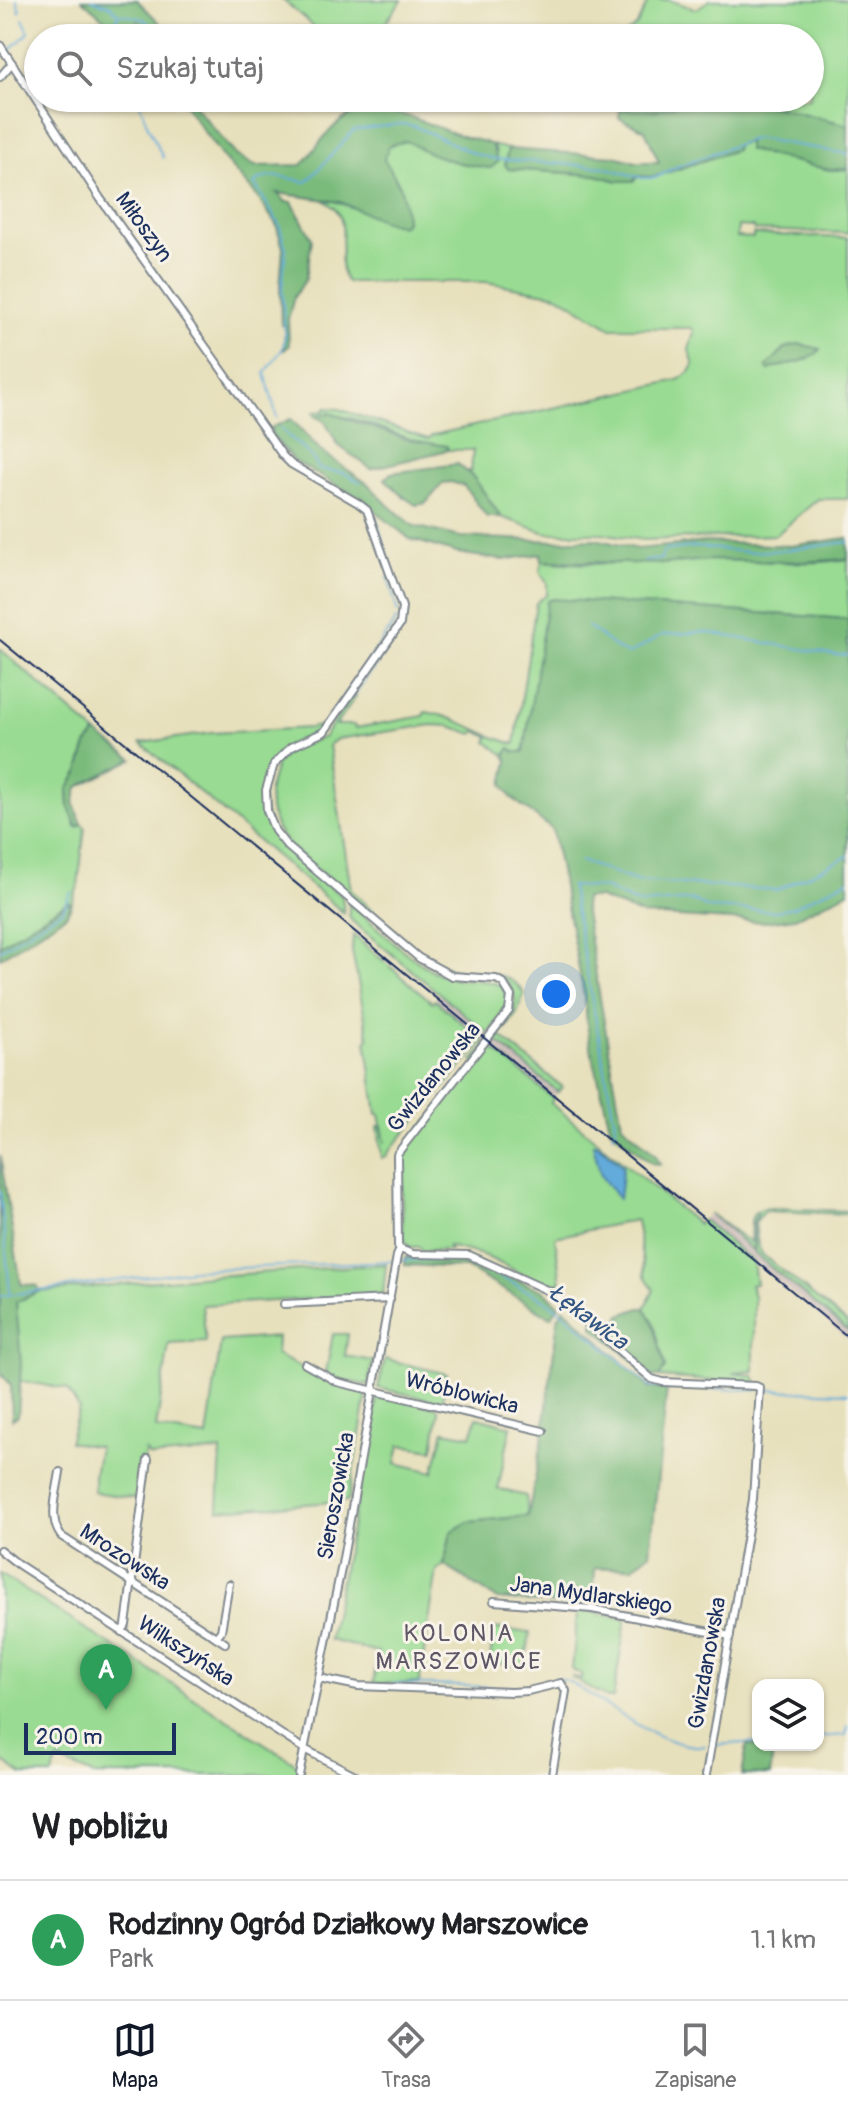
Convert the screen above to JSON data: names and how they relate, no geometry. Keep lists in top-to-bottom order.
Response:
{
  "streets": {
    "street": [
      "Miłoszyn",
      "Gwizdanowska",
      "Wróblowicka",
      "Sieroszowicka",
      "Mrozowska",
      "Jana Mydlarskiego",
      "Wilkszyńska"
    ]
  },
  "crossings": [
    ["Miłoszyn", "Gwizdanowska"],
    ["Gwizdanowska", "Sieroszowicka"],
    ["Gwizdanowska", "Jana Mydlarskiego"],
    ["Wróblowicka", "Sieroszowicka"],
    ["Sieroszowicka", "Wilkszyńska"]
  ],
  "districts": ["KOLONIA MARSZOWICE"],
  "water": ["Łękawica"],
  "scale_bar": "200 m",
  "page": {
    "search": "Szukaj tutaj",
    "pins": "A",
    "scale": "200 m",
    "heading": "W pobliżu",
    "list": [
      {
        "mark": "A",
        "name": "Rodzinny Ogród Działkowy Marszowice",
        "note": "Park",
        "value": "1.1 km"
      }
    ],
    "nav": ["Mapa", "Trasa", "Zapisane"]
  }
}
